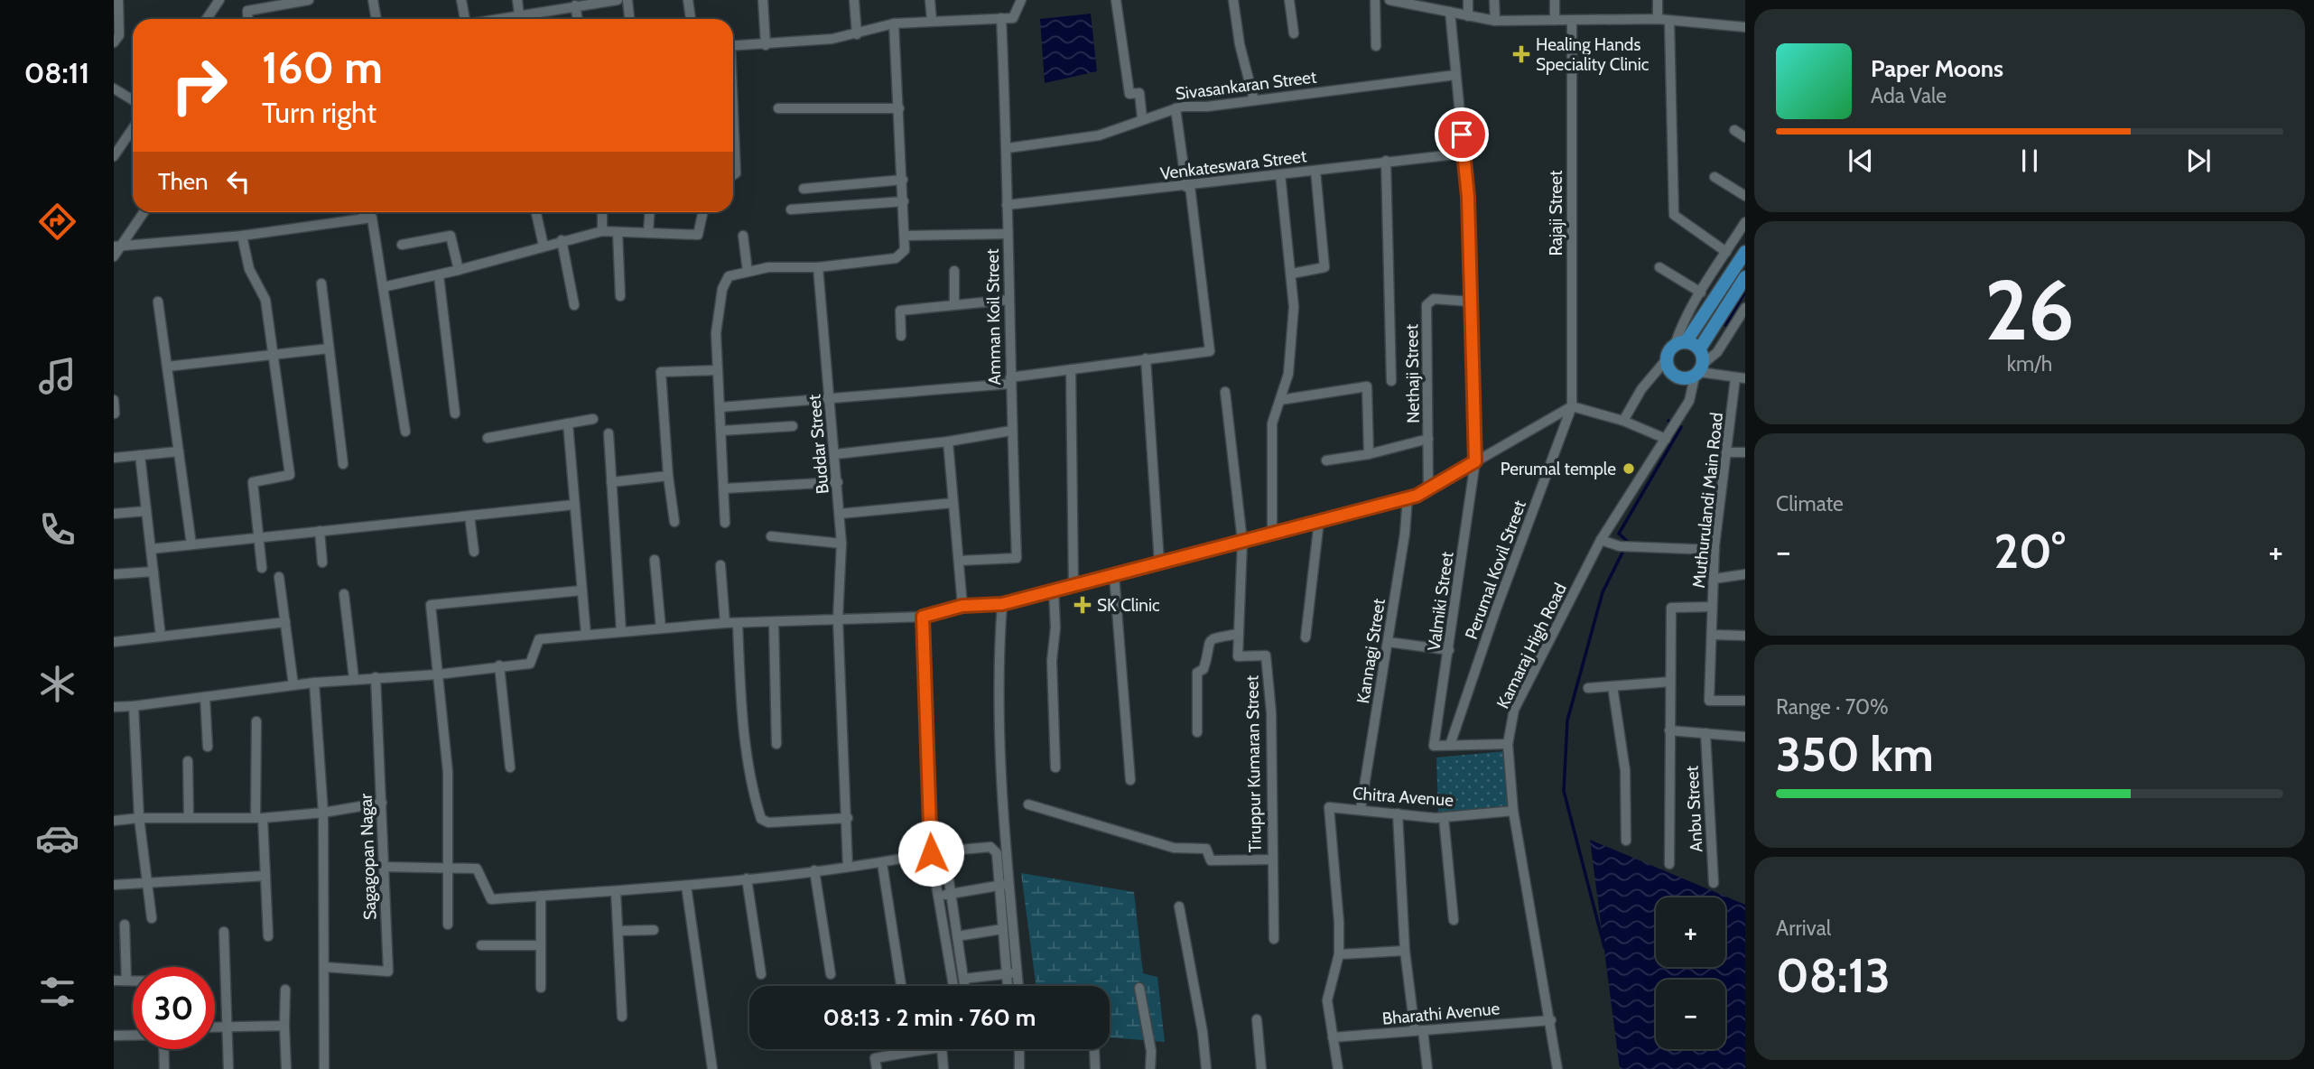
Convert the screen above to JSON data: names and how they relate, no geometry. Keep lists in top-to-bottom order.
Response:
{
  "streets": {
    "street": [
      "Sivasankaran Street",
      "Venkateswara Street",
      "Rajaji Street",
      "Amman Koil Street",
      "Nethaji Street",
      "Buddar Street",
      "Muthurulandi Main Road",
      "Perumal Kovil Street",
      "Valmiki Street",
      "Kamaraj High Road",
      "Kannagi Street",
      "Tiruppur Kumaran Street",
      "Chitra Avenue",
      "Anbu Street",
      "Sagagopan Nagar",
      "Bharathi Avenue"
    ]
  },
  "crossings": [
    ["Sivasankaran Street", "Amman Koil Street"],
    ["Sivasankaran Street", "Valmiki Street"],
    ["Venkateswara Street", "Amman Koil Street"],
    ["Venkateswara Street", "Valmiki Street"],
    ["Rajaji Street", "Perumal Kovil Street"],
    ["Nethaji Street", "Valmiki Street"],
    ["Perumal Kovil Street", "Valmiki Street"],
    ["Kamaraj High Road", "Chitra Avenue"],
    ["Kamaraj High Road", "Bharathi Avenue"],
    ["Kannagi Street", "Chitra Avenue"]
  ],
  "places": {
    "health": ["Healing Hands Speciality Clinic", "SK Clinic"],
    "other": ["Perumal temple"]
  },
  "page": {
    "tabs": "08:11",
    "turn": ["160 m", "Turn right"],
    "song": ["Paper Moons", "Ada Vale"],
    "then": "Then",
    "tile": [
      ["26", "km/h"],
      "Climate",
      ["Range · 70%", "350 km"],
      ["Arrival", "08:13"]
    ],
    "heat": ["−", "20°", "+"],
    "map_buttons": ["+", "−"],
    "limit": "30",
    "trip": "08:13 · 2 min · 760 m"
  }
}
